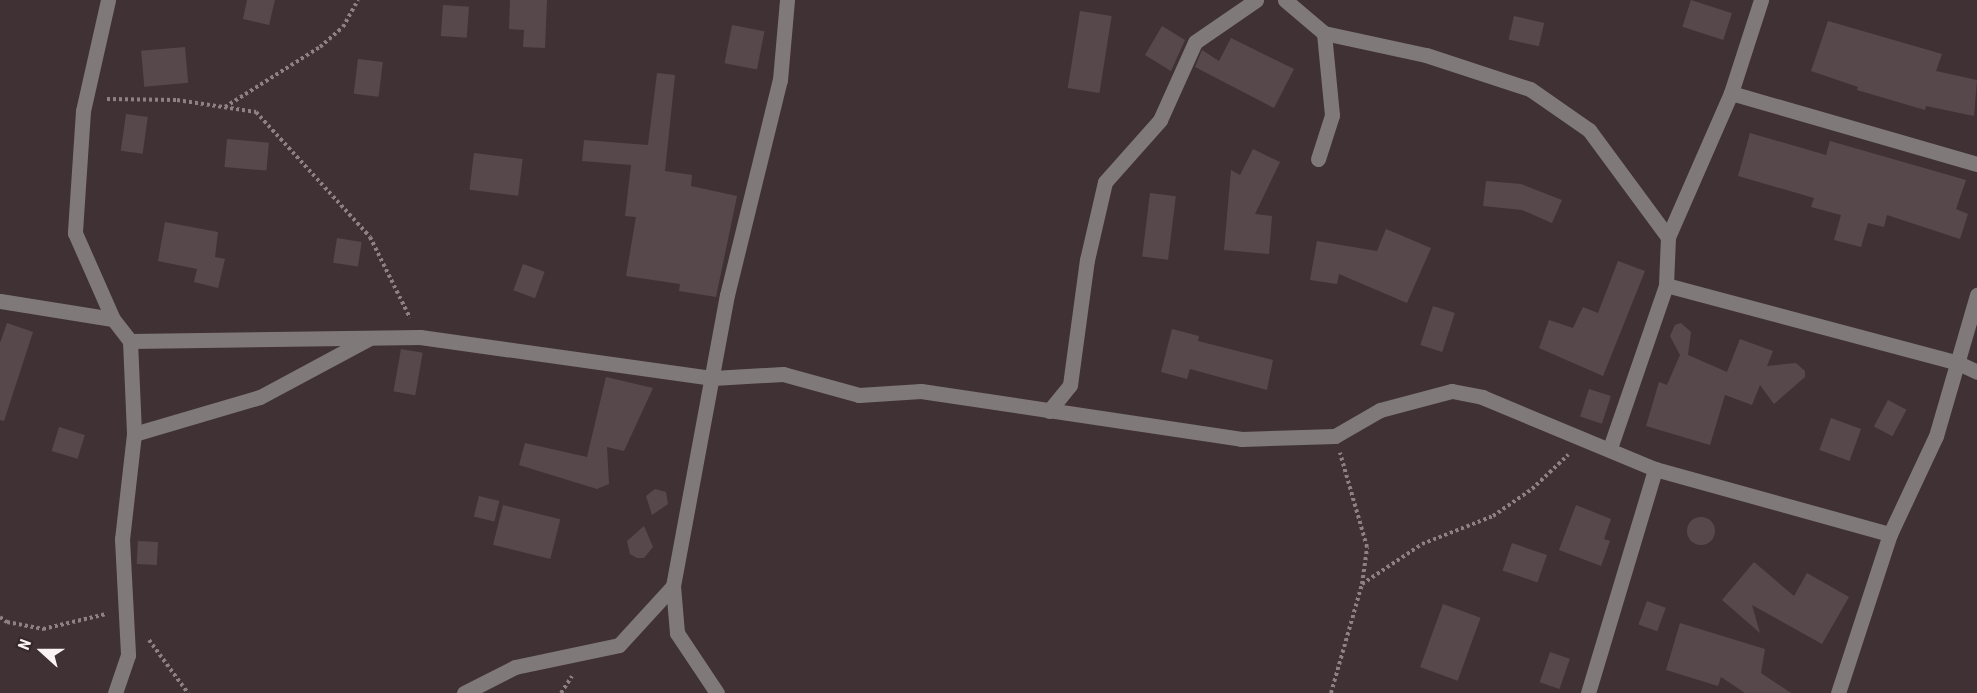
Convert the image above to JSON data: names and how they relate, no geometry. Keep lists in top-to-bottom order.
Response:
{
  "north": "left"
}
